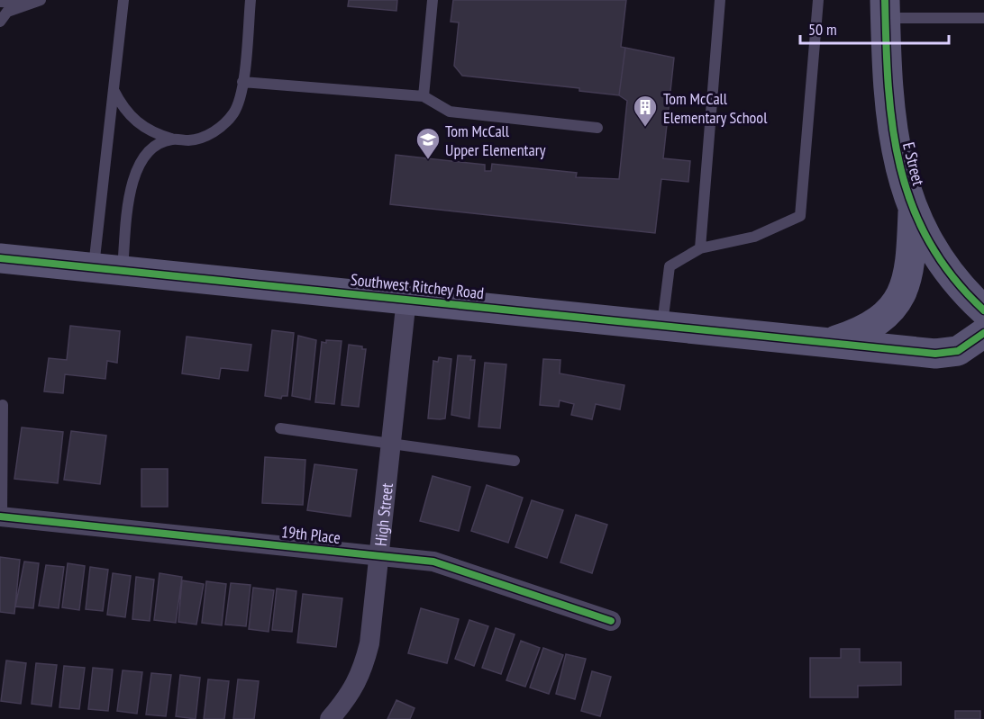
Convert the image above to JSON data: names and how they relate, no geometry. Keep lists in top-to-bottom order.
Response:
{
  "streets": {
    "street": [
      "E Street",
      "Southwest Ritchey Road",
      "High Street",
      "19th Place"
    ]
  },
  "crossings": [
    ["Southwest Ritchey Road", "High Street"],
    ["High Street", "19th Place"]
  ],
  "places": {
    "building": ["Tom McCall Elementary School"],
    "school or university": ["Tom McCall Upper Elementary"]
  },
  "scale_bar": "50 m"
}
